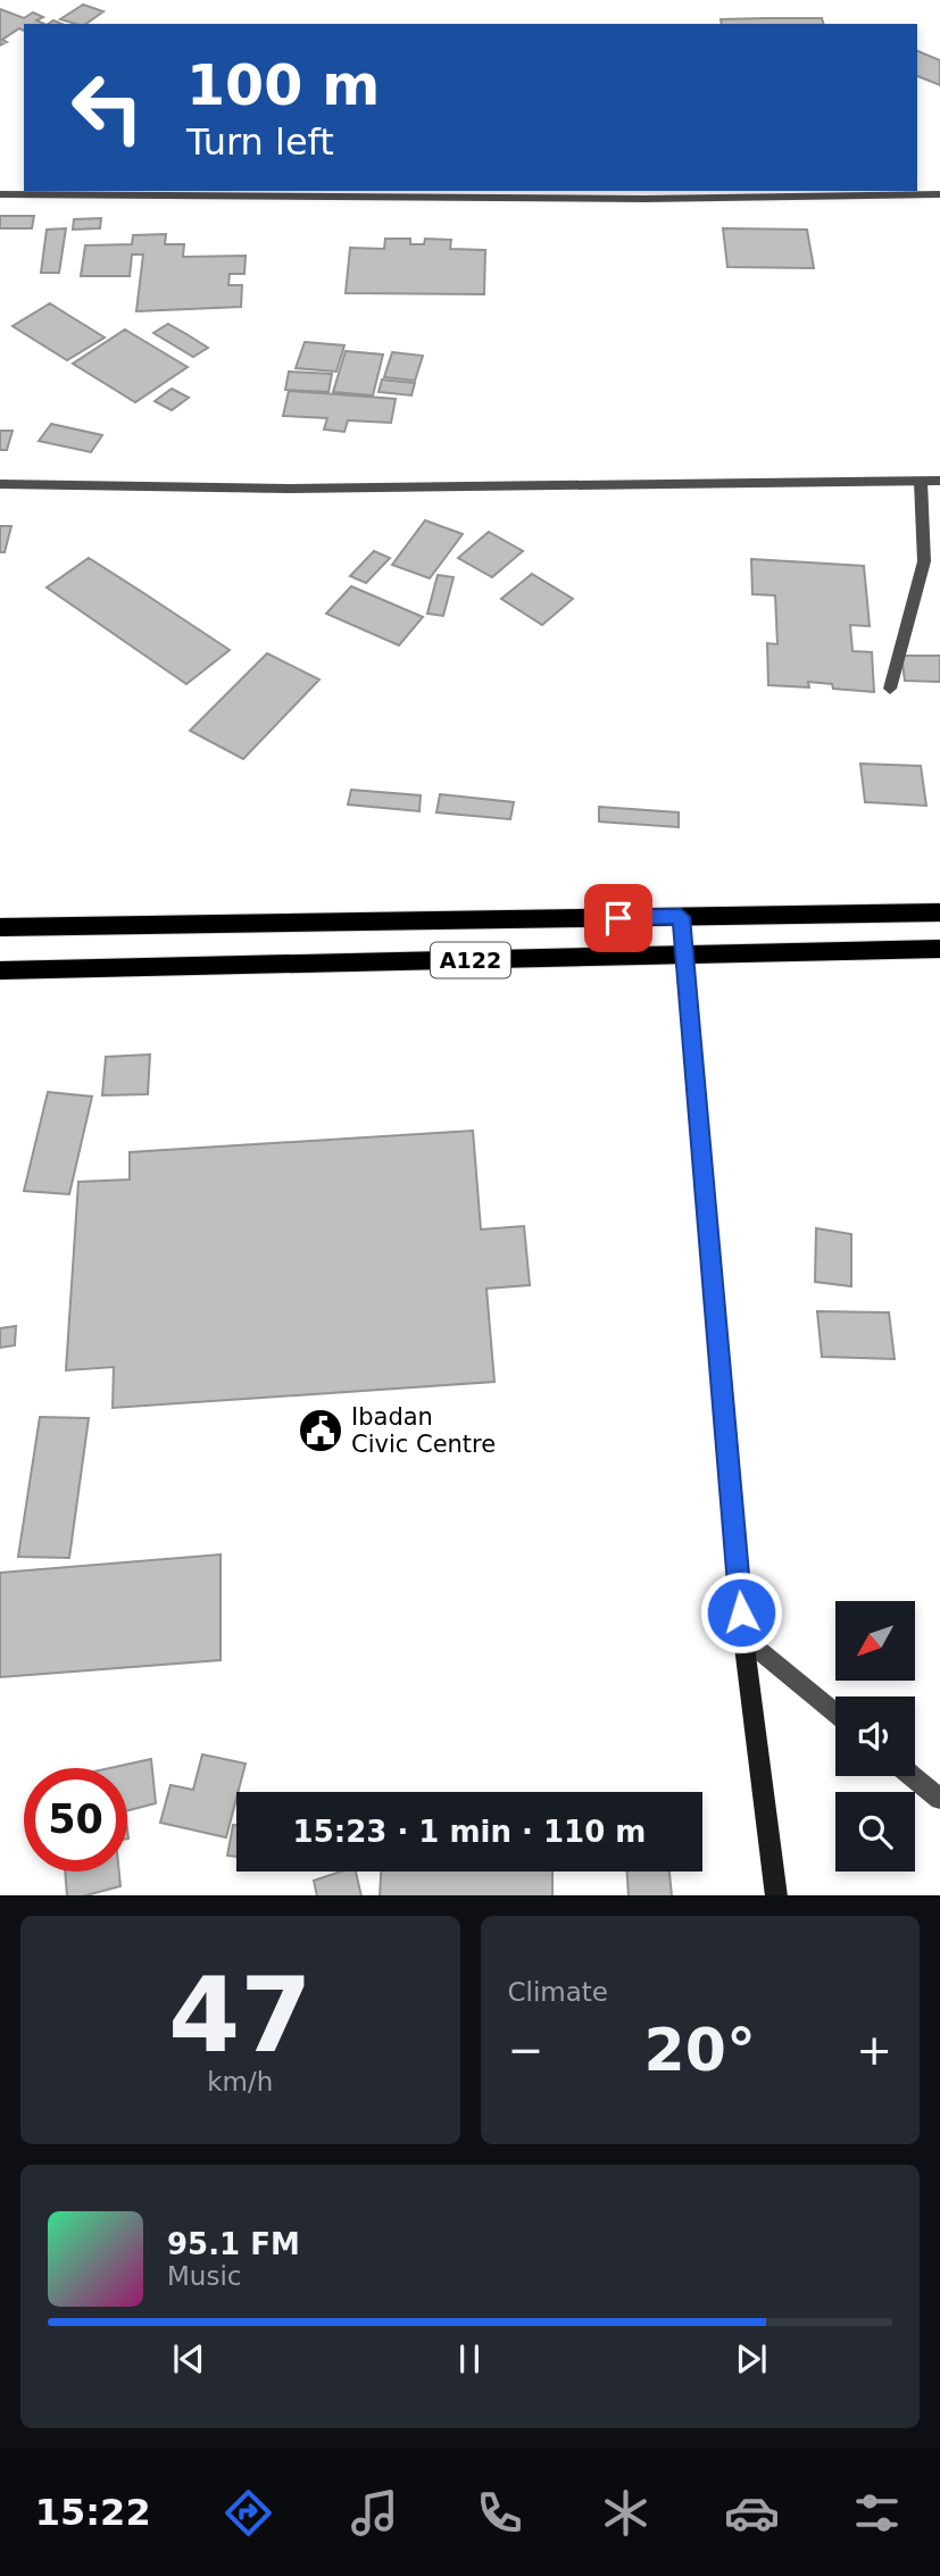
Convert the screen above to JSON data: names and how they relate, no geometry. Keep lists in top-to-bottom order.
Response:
{
  "streets": {
    "highway": ["A122"]
  },
  "places": {
    "public building": ["Ibadan Civic Centre"]
  },
  "north": "bottom left",
  "page": {
    "turn": ["100 m", "Turn left"],
    "limit": "50",
    "trip": "15:23 · 1 min · 110 m",
    "tile": [
      ["47", "km/h"],
      "Climate"
    ],
    "heat": ["−", "20°", "+"],
    "song": ["95.1 FM", "Music"],
    "tabs": "15:22"
  }
}
